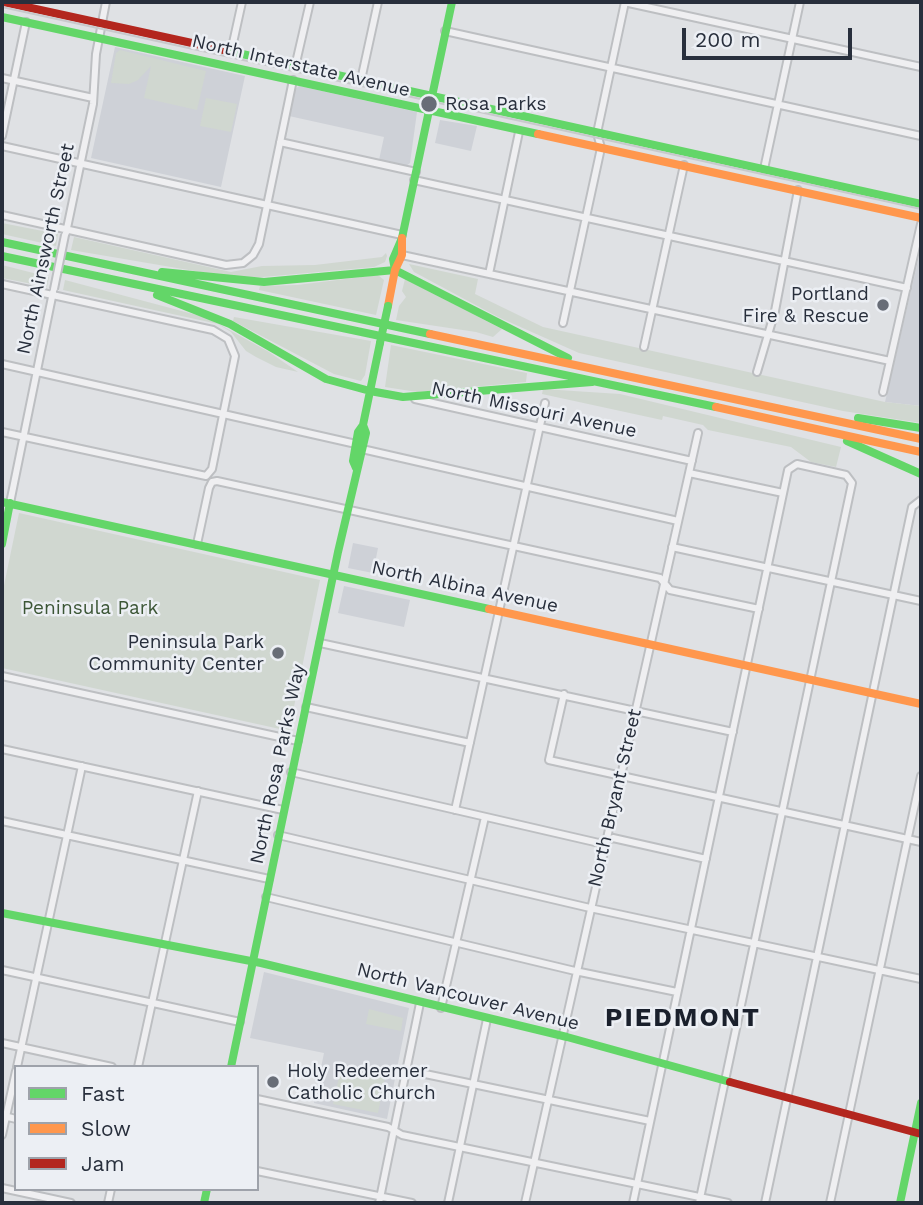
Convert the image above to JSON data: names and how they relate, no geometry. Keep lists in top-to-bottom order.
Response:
{
  "streets": {
    "main road": [
      "North Interstate Avenue",
      "North Ainsworth Street",
      "North Missouri Avenue",
      "North Albina Avenue",
      "North Rosa Parks Way",
      "North Vancouver Avenue"
    ],
    "street": ["North Bryant Street"]
  },
  "crossings": [
    ["North Interstate Avenue", "North Ainsworth Street"],
    ["North Interstate Avenue", "North Rosa Parks Way"],
    ["North Ainsworth Street", "North Albina Avenue"],
    ["North Missouri Avenue", "North Rosa Parks Way"],
    ["North Missouri Avenue", "North Bryant Street"],
    ["North Albina Avenue", "North Rosa Parks Way"],
    ["North Albina Avenue", "North Bryant Street"],
    ["North Rosa Parks Way", "North Vancouver Avenue"],
    ["North Bryant Street", "North Vancouver Avenue"]
  ],
  "districts": ["PIEDMONT"],
  "parks": ["Peninsula Park"],
  "places": [
    "Rosa Parks",
    "Portland Fire & Rescue",
    "Peninsula Park Community Center",
    "Holy Redeemer Catholic Church"
  ],
  "legend": ["Fast", "Slow", "Jam"],
  "scale_bar": "200 m"
}
